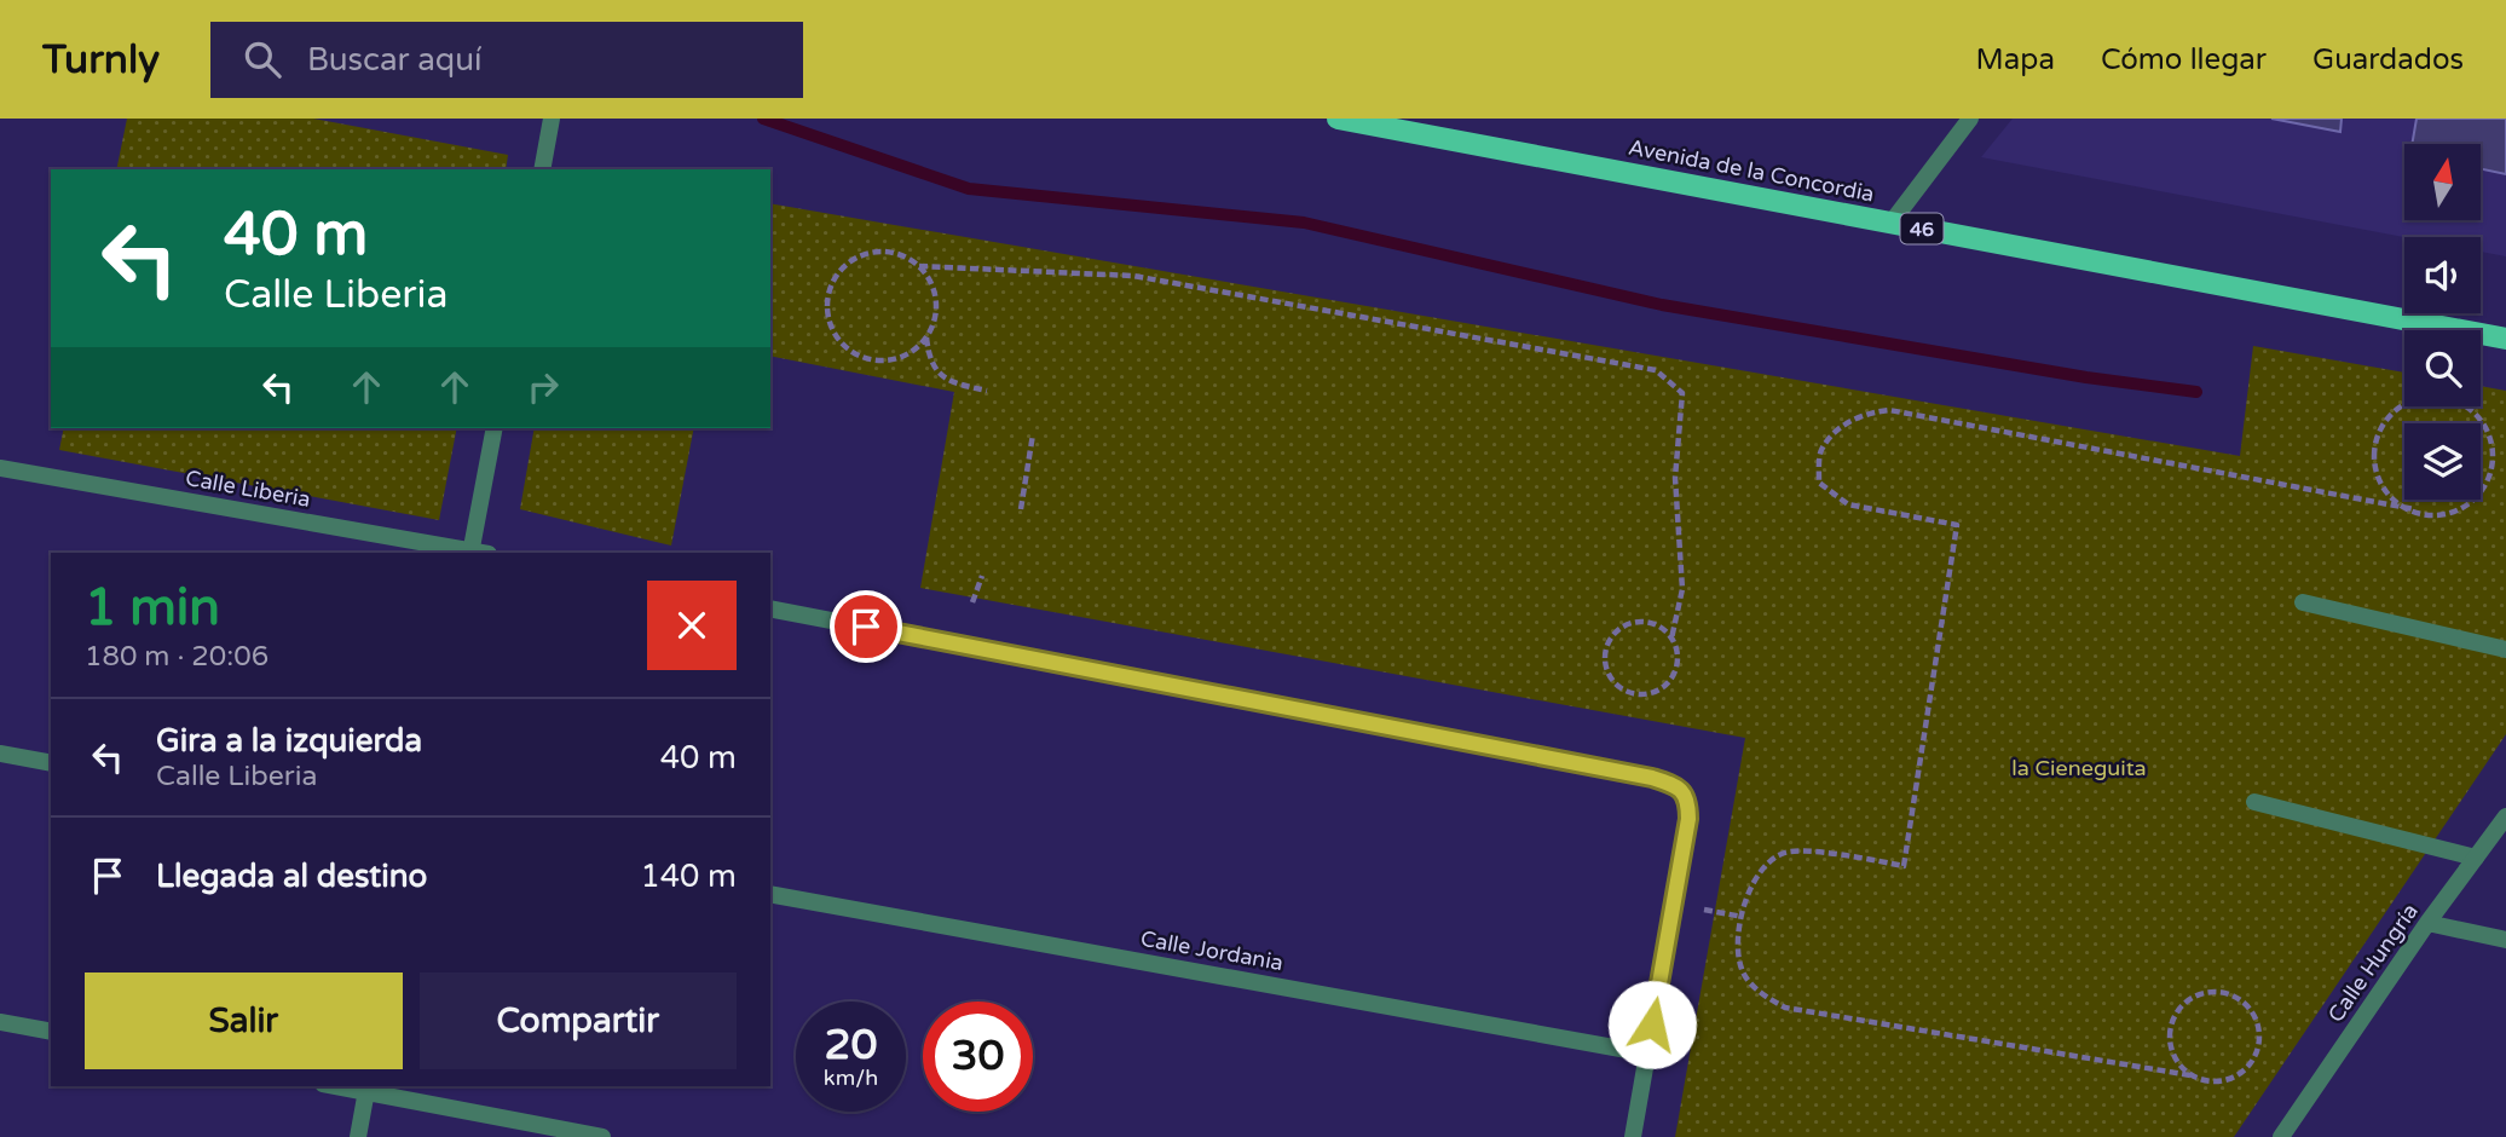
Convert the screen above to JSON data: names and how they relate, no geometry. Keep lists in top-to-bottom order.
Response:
{
  "streets": {
    "main road": ["Avenida de la Concordia", "46"],
    "street": ["Calle Liberia", "Calle Jordania", "Calle Hungría"]
  },
  "parks": ["la Cieneguita"],
  "north": "top",
  "page": {
    "header": "Turnly",
    "search": "Buscar aquí",
    "nav": ["Mapa", "Cómo llegar", "Guardados"],
    "turn": ["40 m", "Calle Liberia"],
    "heading": ["1 min", "180 m · 20:06"],
    "list": [
      {
        "name": "Gira a la izquierda",
        "note": "Calle Liberia",
        "value": "40 m"
      },
      {
        "name": "Llegada al destino",
        "value": "140 m"
      }
    ],
    "buttons": ["Salir", "Compartir"],
    "speed": "20 km/h",
    "limit": "30"
  }
}
